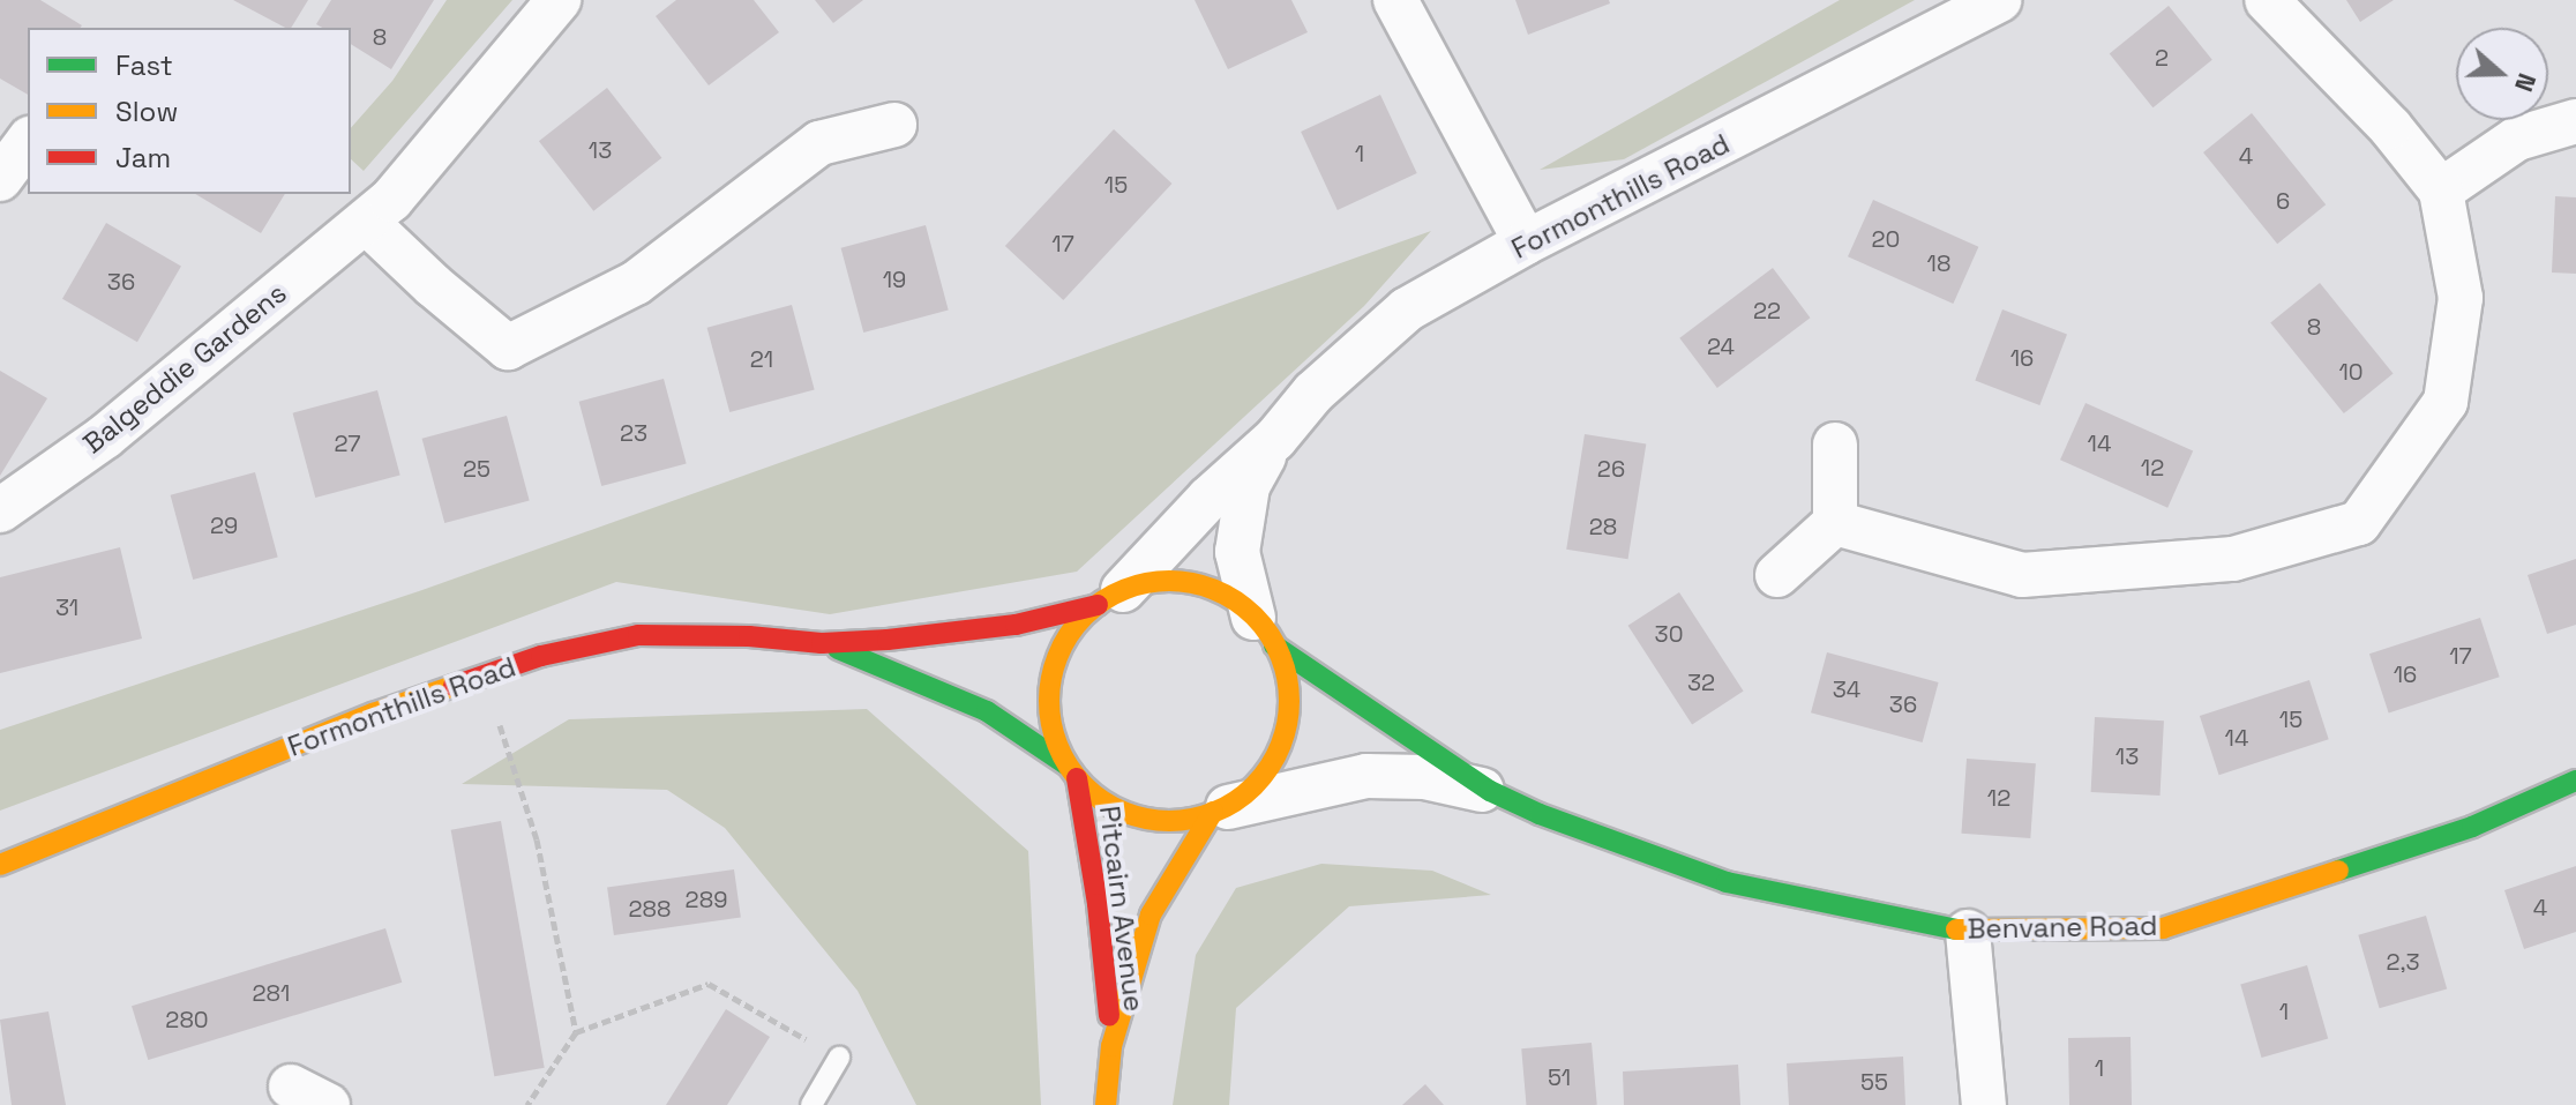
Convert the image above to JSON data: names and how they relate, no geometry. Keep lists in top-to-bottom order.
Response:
{
  "streets": {
    "street": [
      "Formonthills Road",
      "Balgeddie Gardens",
      "Pitcairn Avenue",
      "Benvane Road"
    ]
  },
  "crossings": [
    ["Formonthills Road", "Pitcairn Avenue"],
    ["Formonthills Road", "Benvane Road"],
    ["Pitcairn Avenue", "Benvane Road"]
  ],
  "house_numbers": [
    "8",
    "2",
    "13",
    "1",
    "4",
    "15",
    "6",
    "20",
    "17",
    "18",
    "19",
    "36",
    "22",
    "8",
    "24",
    "16",
    "21",
    "10",
    "23",
    "27",
    "14",
    "12",
    "25",
    "26",
    "29",
    "28",
    "31",
    "30",
    "17",
    "16",
    "32",
    "34",
    "36",
    "15",
    "14",
    "13",
    "12",
    "289",
    "4",
    "288",
    "2,3",
    "281",
    "1",
    "280",
    "1",
    "51",
    "55"
  ],
  "legend": ["Fast", "Slow", "Jam"],
  "north": "right"
}
